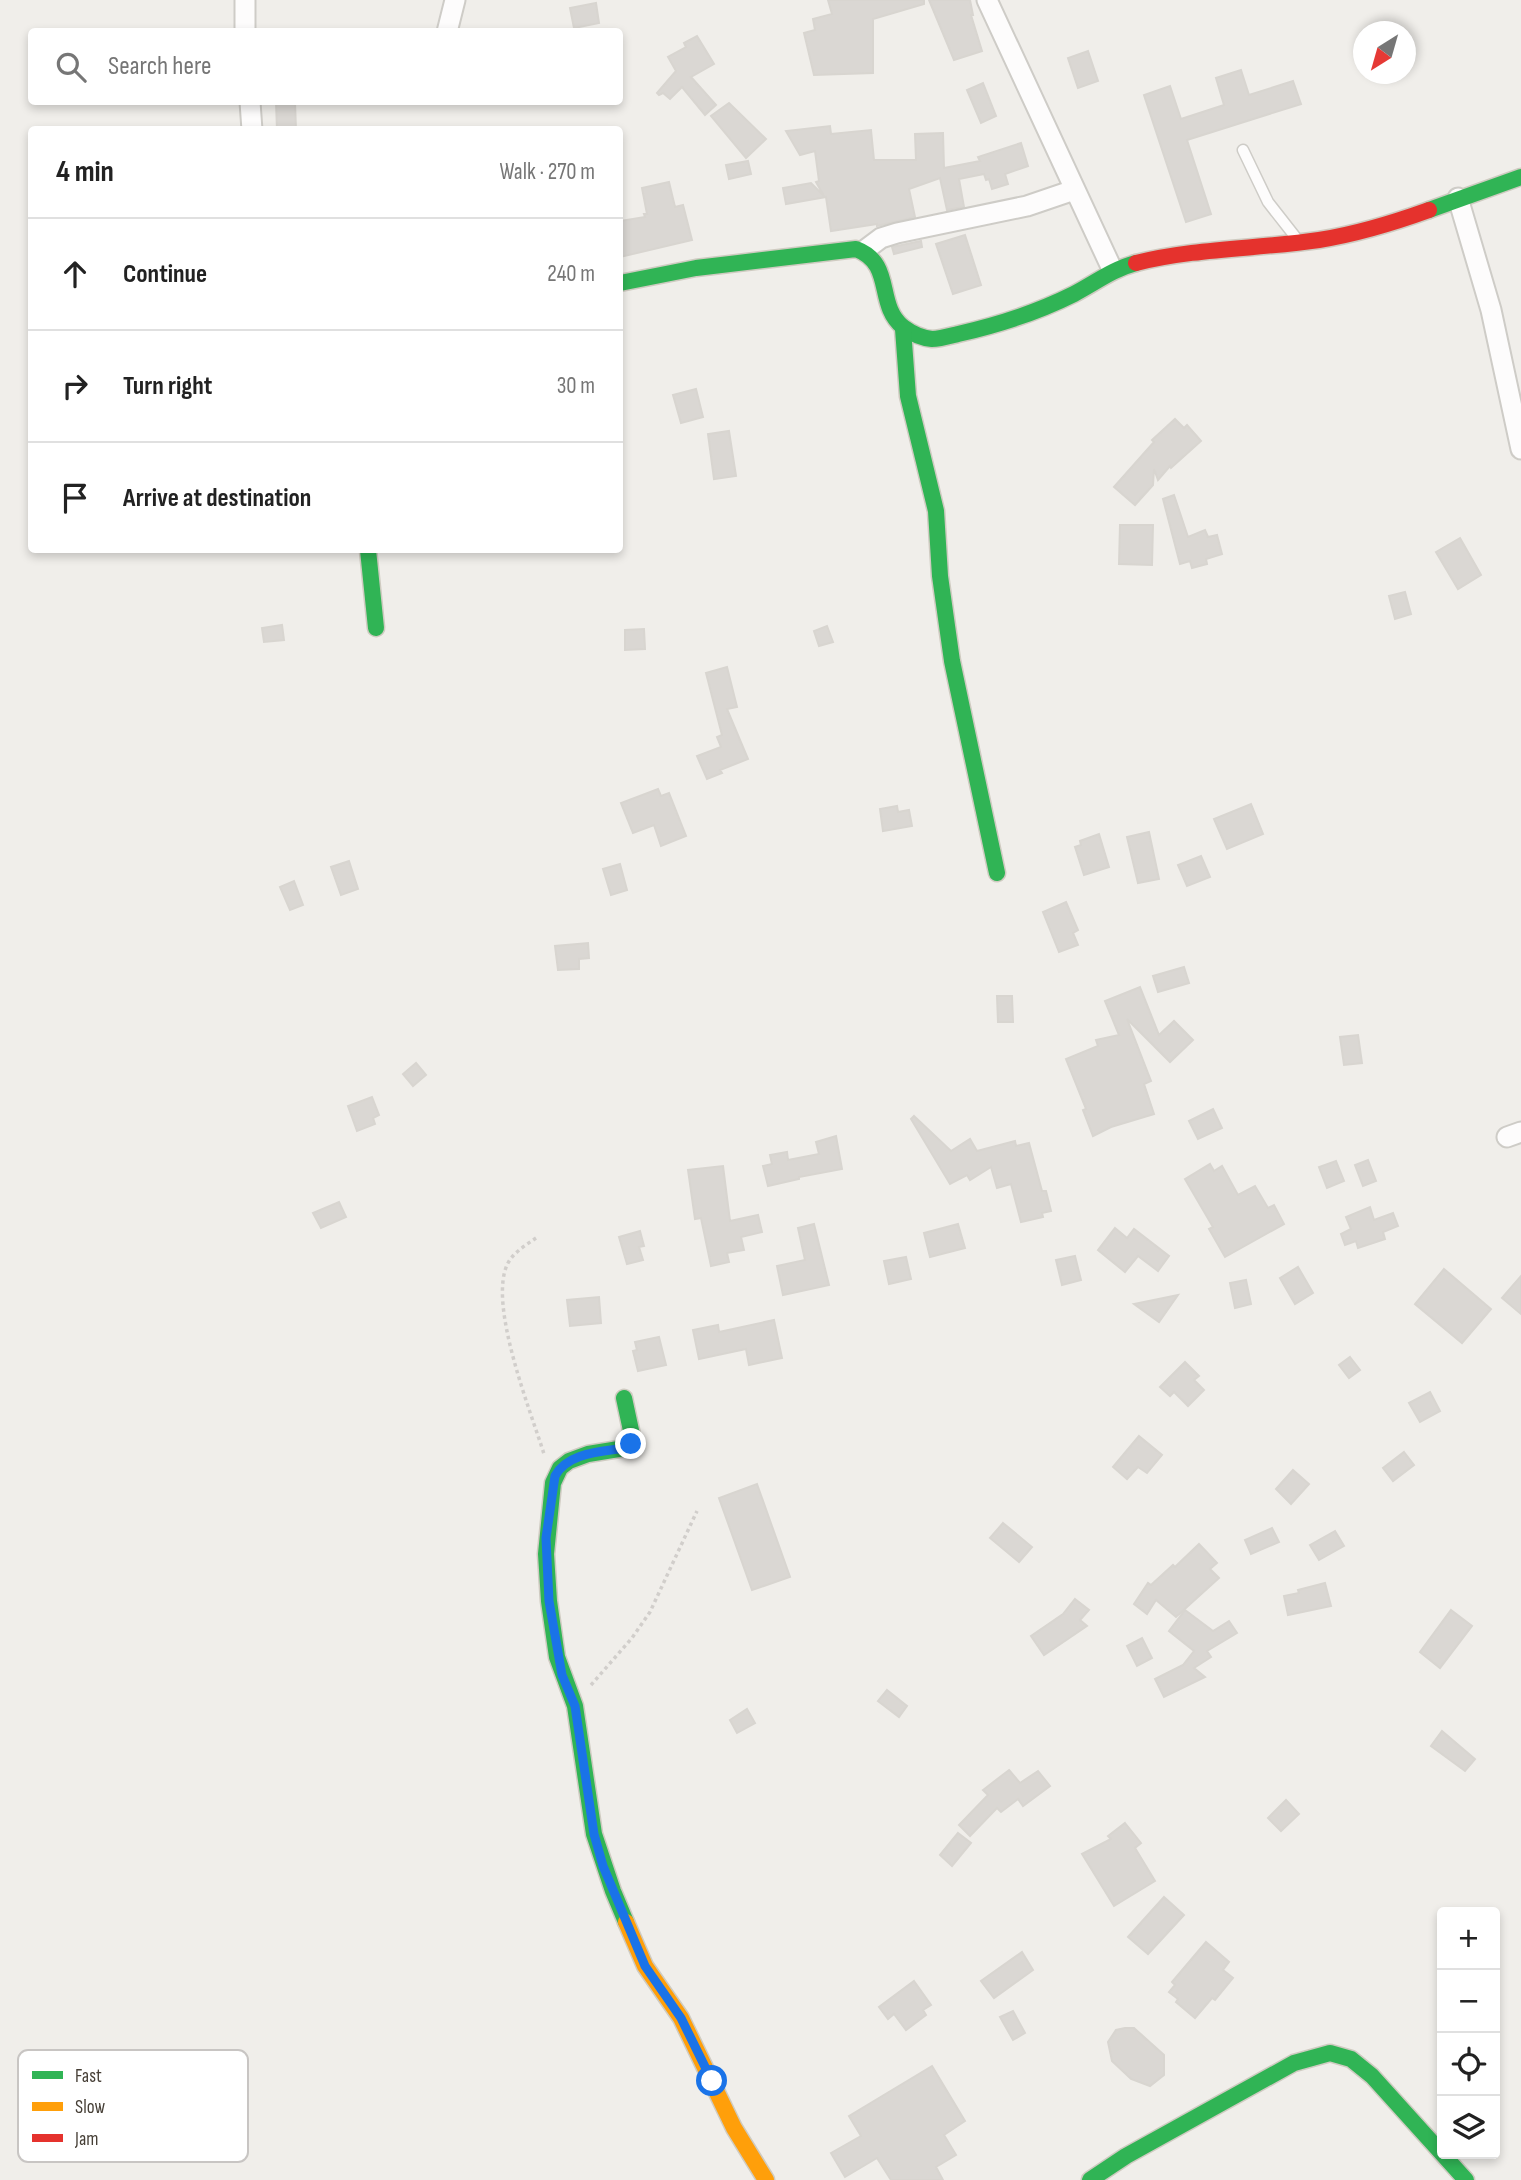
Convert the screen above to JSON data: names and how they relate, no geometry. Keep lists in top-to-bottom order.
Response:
{
  "legend": ["Fast", "Slow", "Jam"],
  "north": "bottom left",
  "page": {
    "search": "Search here",
    "heading": ["4 min", "Walk · 270 m"],
    "list": [
      ["Continue", "240 m"],
      ["Turn right", "30 m"],
      "Arrive at destination"
    ],
    "map_buttons": ["+", "−"]
  }
}
